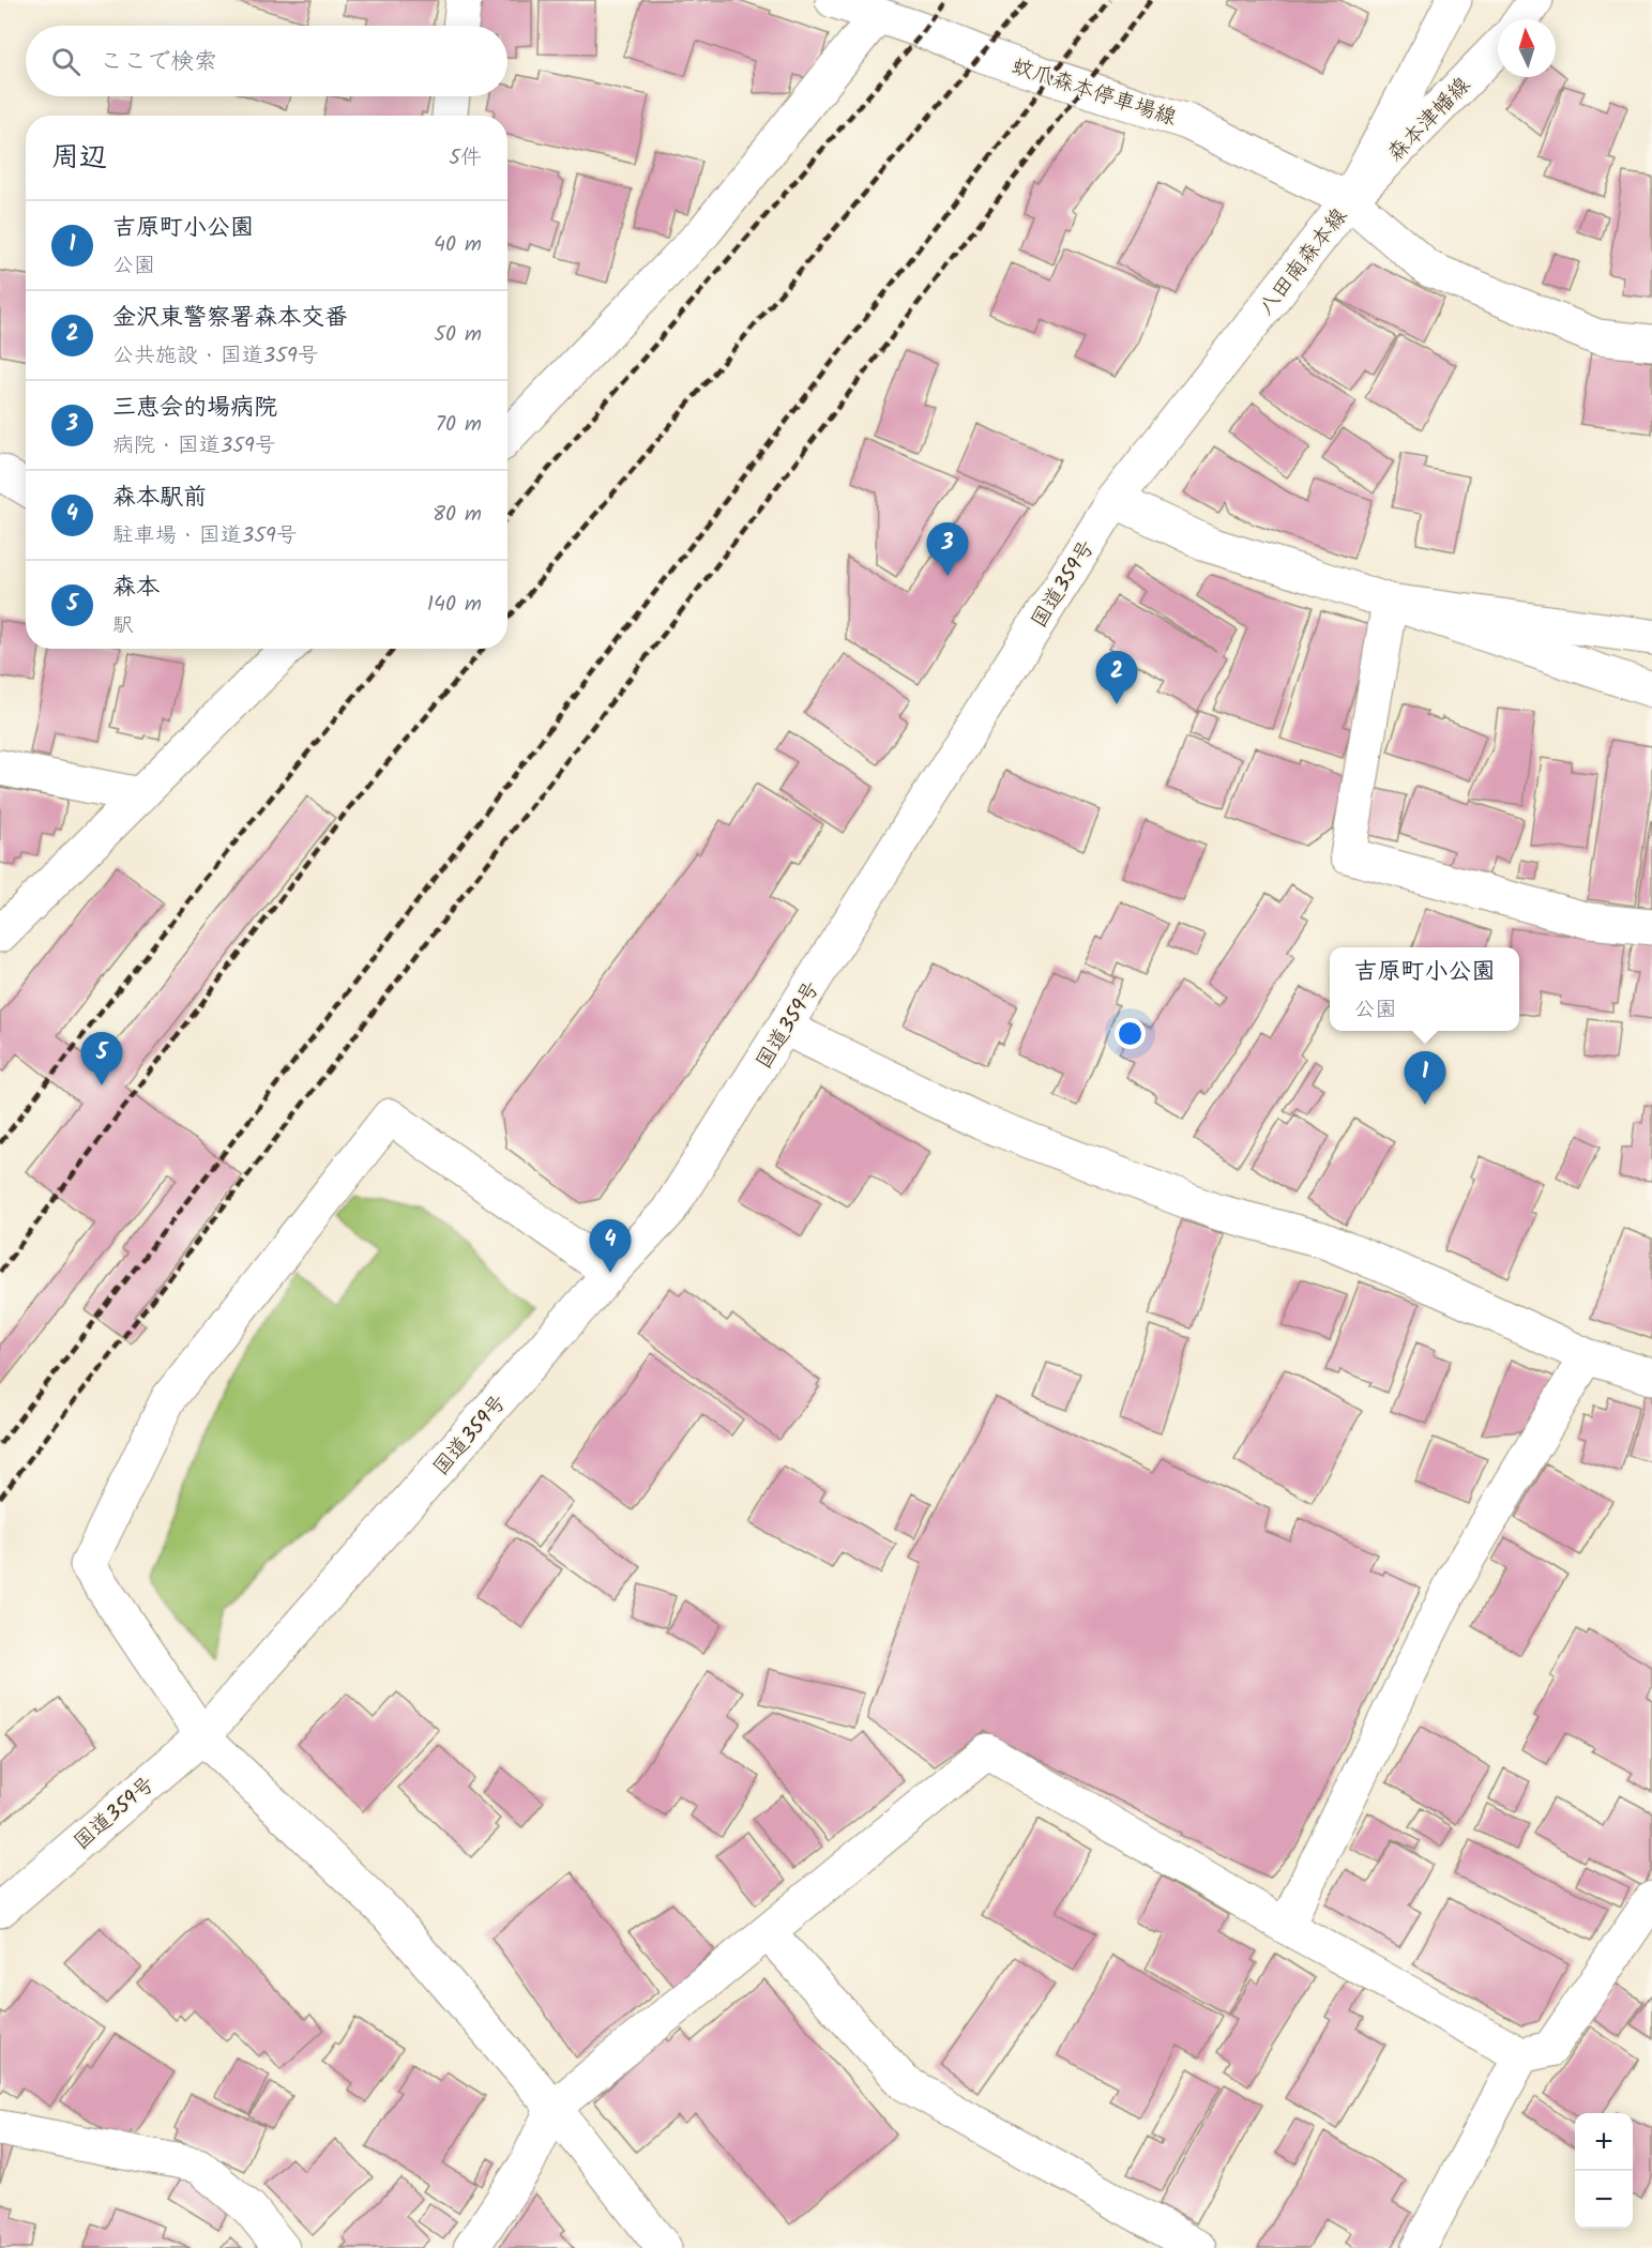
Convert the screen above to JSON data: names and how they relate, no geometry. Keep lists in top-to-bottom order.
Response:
{
  "streets": {
    "main road": [
      "蚊爪森本停車場線",
      "森本津幡線",
      "八田南森本線",
      "国道359号"
    ]
  },
  "crossings": [
    ["蚊爪森本停車場線", "森本津幡線"],
    ["蚊爪森本停車場線", "八田南森本線"],
    ["森本津幡線", "八田南森本線"],
    ["八田南森本線", "国道359号"]
  ],
  "north": "top",
  "page": {
    "search": "ここで検索",
    "heading": ["周辺", "5件"],
    "list": [
      {
        "mark": "1",
        "name": "吉原町小公園",
        "note": "公園",
        "value": "40 m"
      },
      {
        "mark": "2",
        "name": "金沢東警察署森本交番",
        "note": "公共施設 · 国道359号",
        "value": "50 m"
      },
      {
        "mark": "3",
        "name": "三恵会的場病院",
        "note": "病院 · 国道359号",
        "value": "70 m"
      },
      {
        "mark": "4",
        "name": "森本駅前",
        "note": "駐車場 · 国道359号",
        "value": "80 m"
      },
      {
        "mark": "5",
        "name": "森本",
        "note": "駅",
        "value": "140 m"
      }
    ],
    "pins": [
      "3",
      "2",
      "5",
      "1",
      "4"
    ],
    "popup": ["吉原町小公園", "公園"],
    "map_buttons": ["+", "−"]
  }
}
